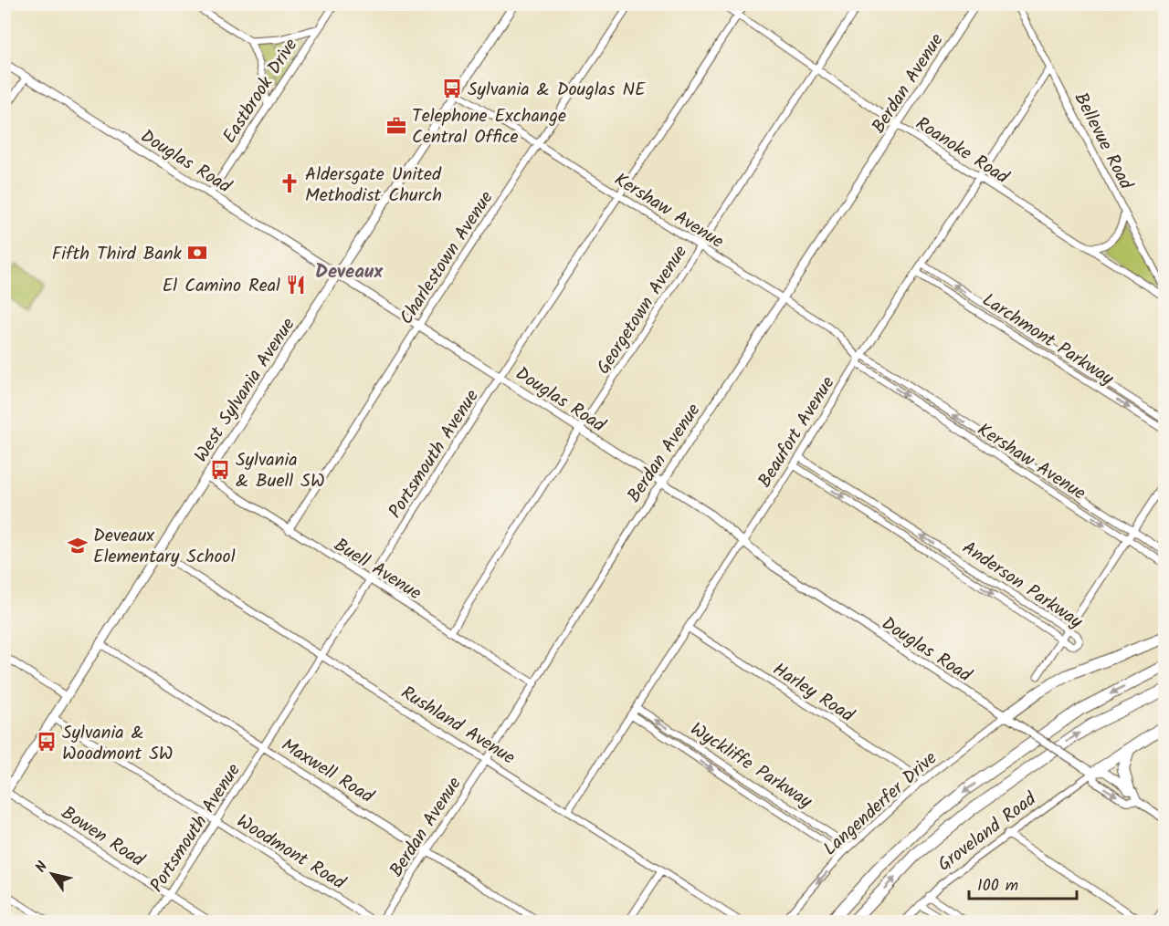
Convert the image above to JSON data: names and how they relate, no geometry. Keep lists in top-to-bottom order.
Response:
{
  "streets": {
    "main road": ["West Sylvania Avenue"],
    "street": [
      "Berdan Avenue",
      "Eastbrook Drive",
      "Bellevue Road",
      "Roanoke Road",
      "Douglas Road",
      "Kershaw Avenue",
      "Charlestown Avenue",
      "Georgetown Avenue",
      "Larchmont Parkway",
      "Beaufort Avenue",
      "Portsmouth Avenue",
      "Buell Avenue",
      "Anderson Parkway",
      "Harley Road",
      "Rushland Avenue",
      "Wyckliffe Parkway",
      "Maxwell Road",
      "Langenderfer Drive",
      "Groveland Road",
      "Bowen Road",
      "Woodmont Road"
    ]
  },
  "crossings": [
    ["Berdan Avenue", "Roanoke Road"],
    ["Berdan Avenue", "Douglas Road"],
    ["Berdan Avenue", "Kershaw Avenue"],
    ["Berdan Avenue", "Buell Avenue"],
    ["Berdan Avenue", "Rushland Avenue"],
    ["Berdan Avenue", "Maxwell Road"],
    ["Eastbrook Drive", "Douglas Road"],
    ["Bellevue Road", "Beaufort Avenue"],
    ["Roanoke Road", "Georgetown Avenue"],
    ["Roanoke Road", "Beaufort Avenue"],
    ["Roanoke Road", "Portsmouth Avenue"],
    ["Douglas Road", "Charlestown Avenue"],
    ["Douglas Road", "Georgetown Avenue"],
    ["Douglas Road", "West Sylvania Avenue"],
    ["Douglas Road", "Beaufort Avenue"],
    ["Douglas Road", "Portsmouth Avenue"],
    ["Douglas Road", "Langenderfer Drive"],
    ["Douglas Road", "Groveland Road"],
    ["Kershaw Avenue", "Charlestown Avenue"],
    ["Kershaw Avenue", "Georgetown Avenue"],
    ["Kershaw Avenue", "West Sylvania Avenue"],
    ["Kershaw Avenue", "Beaufort Avenue"],
    ["Kershaw Avenue", "Portsmouth Avenue"],
    ["Charlestown Avenue", "Buell Avenue"],
    ["Georgetown Avenue", "Buell Avenue"],
    ["Larchmont Parkway", "Beaufort Avenue"],
    ["West Sylvania Avenue", "Buell Avenue"],
    ["West Sylvania Avenue", "Rushland Avenue"],
    ["West Sylvania Avenue", "Maxwell Road"],
    ["West Sylvania Avenue", "Bowen Road"],
    ["West Sylvania Avenue", "Woodmont Road"],
    ["Beaufort Avenue", "Anderson Parkway"],
    ["Beaufort Avenue", "Harley Road"],
    ["Beaufort Avenue", "Rushland Avenue"],
    ["Beaufort Avenue", "Wyckliffe Parkway"],
    ["Portsmouth Avenue", "Buell Avenue"],
    ["Portsmouth Avenue", "Rushland Avenue"],
    ["Portsmouth Avenue", "Maxwell Road"],
    ["Portsmouth Avenue", "Bowen Road"],
    ["Portsmouth Avenue", "Woodmont Road"],
    ["Harley Road", "Langenderfer Drive"],
    ["Wyckliffe Parkway", "Langenderfer Drive"]
  ],
  "districts": ["Deveaux"],
  "places": {
    "bus stop": ["Sylvania & Douglas NE", "Sylvania & Buell SW", "Sylvania & Woodmont SW"],
    "office": ["Telephone Exchange Central Office"],
    "church": ["Aldersgate United Methodist Church"],
    "bank": ["Fifth Third Bank"],
    "restaurant": ["El Camino Real"],
    "school or university": ["Deveaux Elementary School"]
  },
  "scale_bar": "100 m",
  "north": "top left"
}
